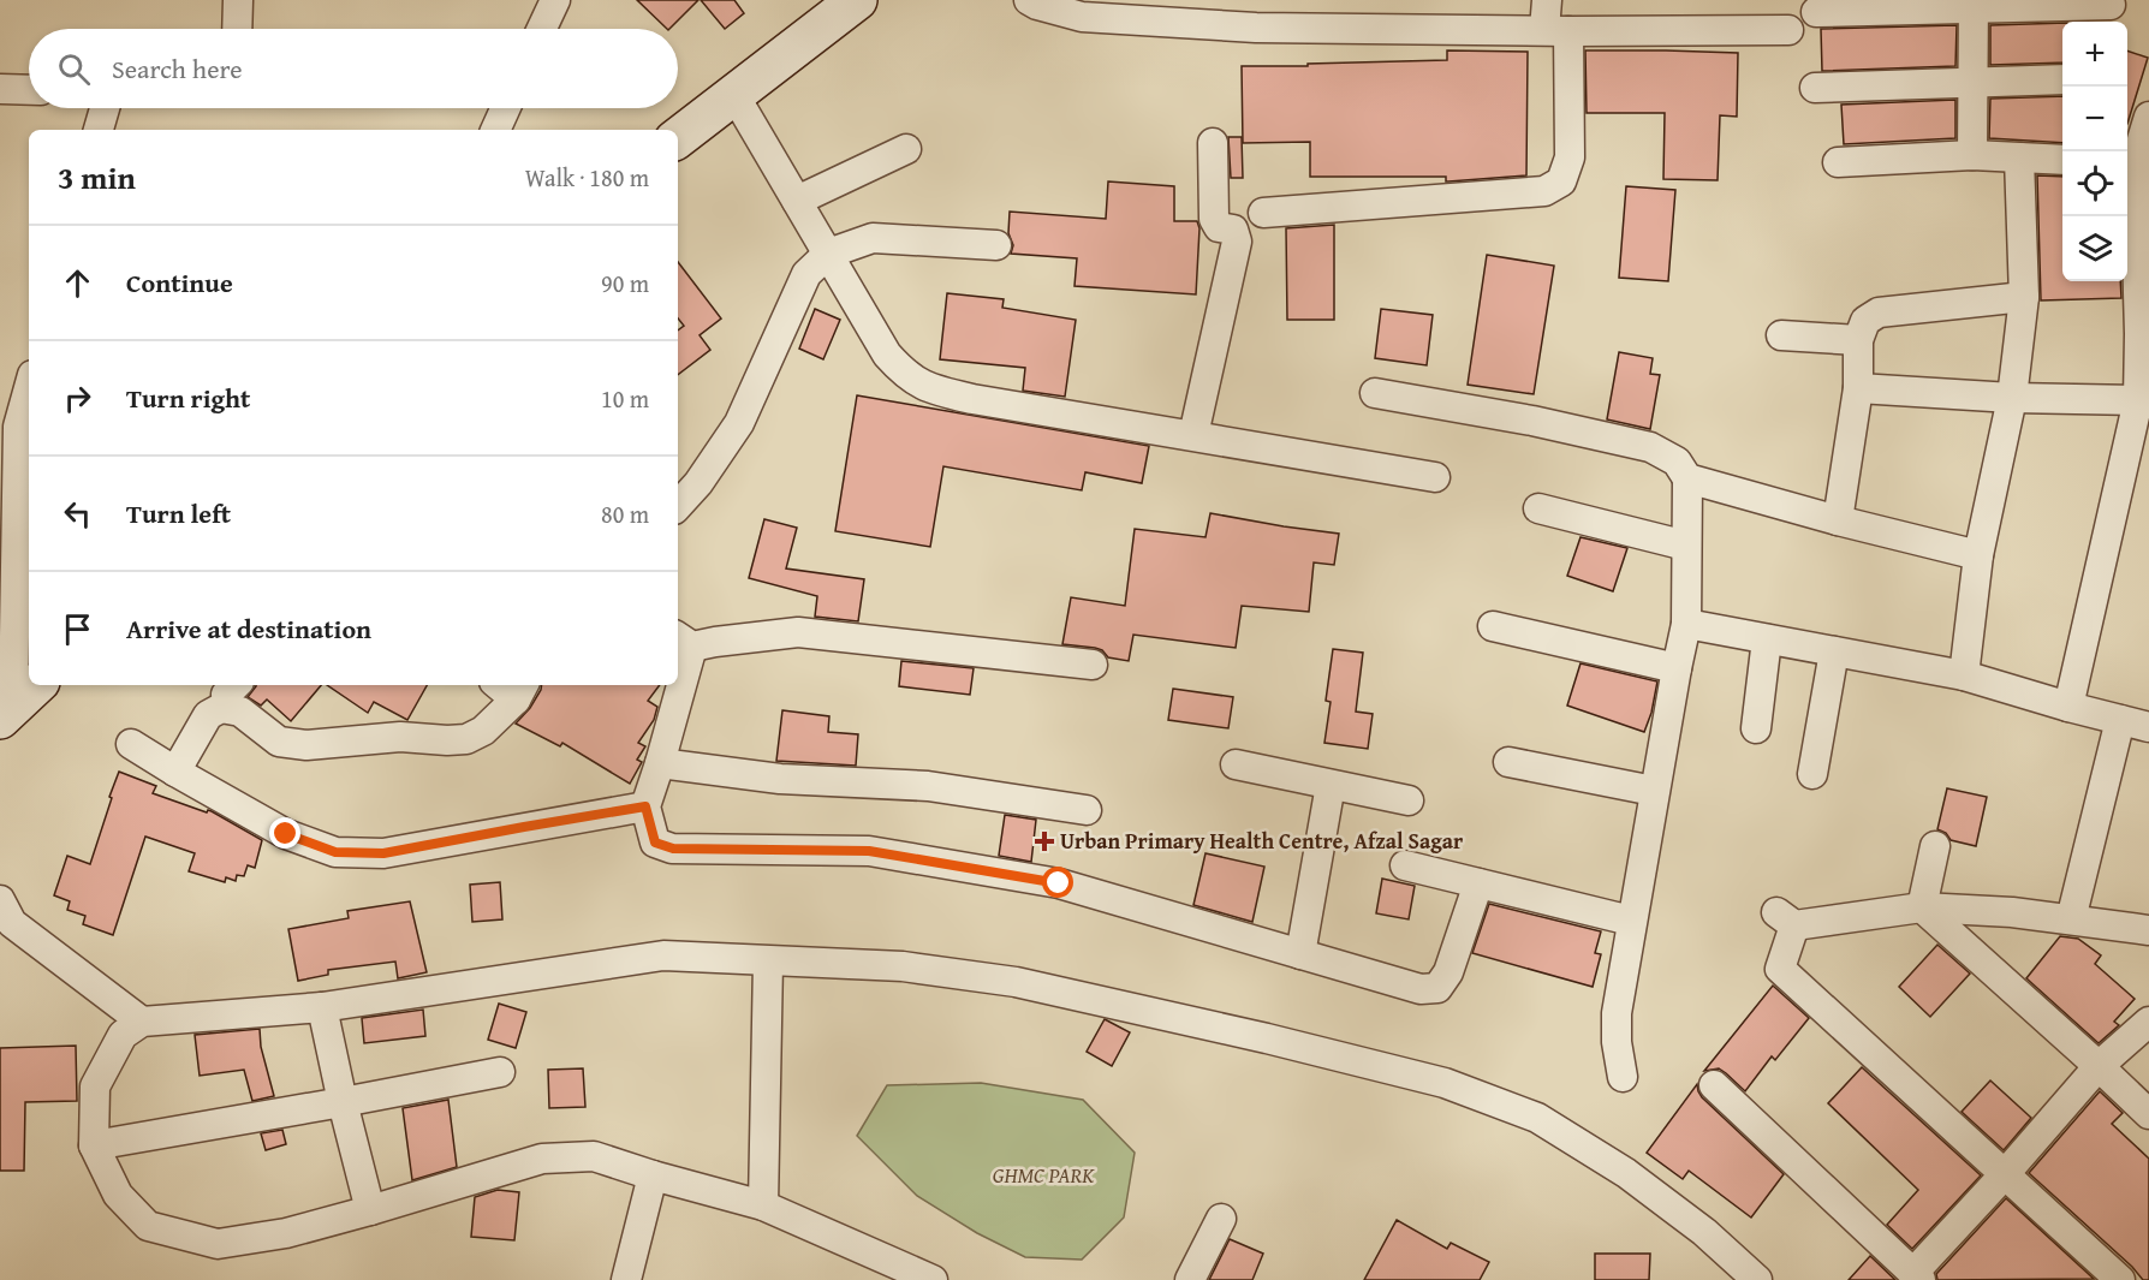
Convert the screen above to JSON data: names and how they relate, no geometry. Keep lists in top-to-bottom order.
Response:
{
  "parks": ["GHMC PARK"],
  "places": {
    "health": ["Urban Primary Health Centre, Afzal Sagar"]
  },
  "page": {
    "map_buttons": ["+", "−"],
    "search": "Search here",
    "heading": ["3 min", "Walk · 180 m"],
    "list": [
      ["Continue", "90 m"],
      ["Turn right", "10 m"],
      ["Turn left", "80 m"],
      "Arrive at destination"
    ]
  }
}
